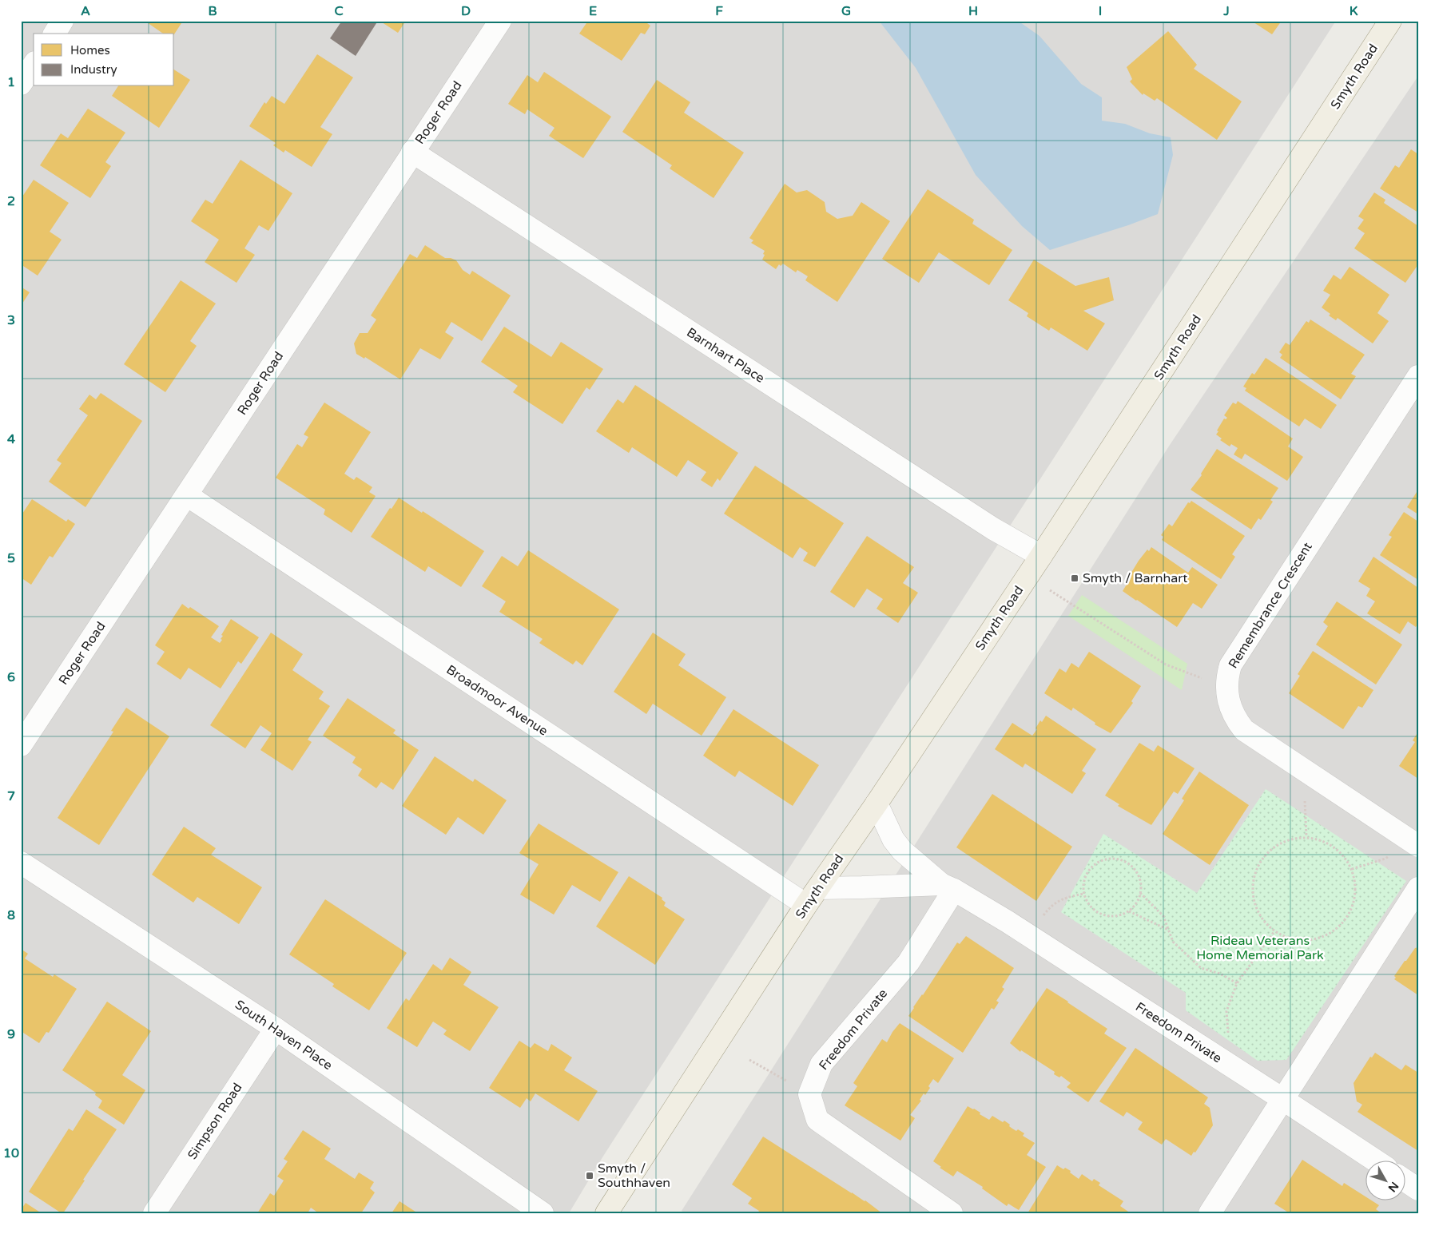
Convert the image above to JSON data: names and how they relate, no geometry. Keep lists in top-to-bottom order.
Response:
{
  "streets": {
    "main road": ["Smyth Road"],
    "street": [
      "Roger Road",
      "Barnhart Place",
      "Remembrance Crescent",
      "Broadmoor Avenue",
      "Freedom Private",
      "South Haven Place",
      "Simpson Road"
    ]
  },
  "crossings": [
    ["Smyth Road", "Barnhart Place"],
    ["Smyth Road", "Broadmoor Avenue"],
    ["Smyth Road", "Freedom Private"],
    ["Roger Road", "Barnhart Place"],
    ["Roger Road", "Broadmoor Avenue"],
    ["South Haven Place", "Simpson Road"]
  ],
  "parks": ["Rideau Veterans Home Memorial Park"],
  "places": {
    "transit": ["Smyth / Barnhart", "Smyth / Southhaven"]
  },
  "legend": ["Homes", "Industry"],
  "north": "bottom right",
  "grid": {
    "columns": [
      "A",
      "B",
      "C",
      "D",
      "E",
      "F",
      "G",
      "H",
      "I",
      "J",
      "K"
    ],
    "rows": [
      "1",
      "2",
      "3",
      "4",
      "5",
      "6",
      "7",
      "8",
      "9",
      "10"
    ]
  }
}
